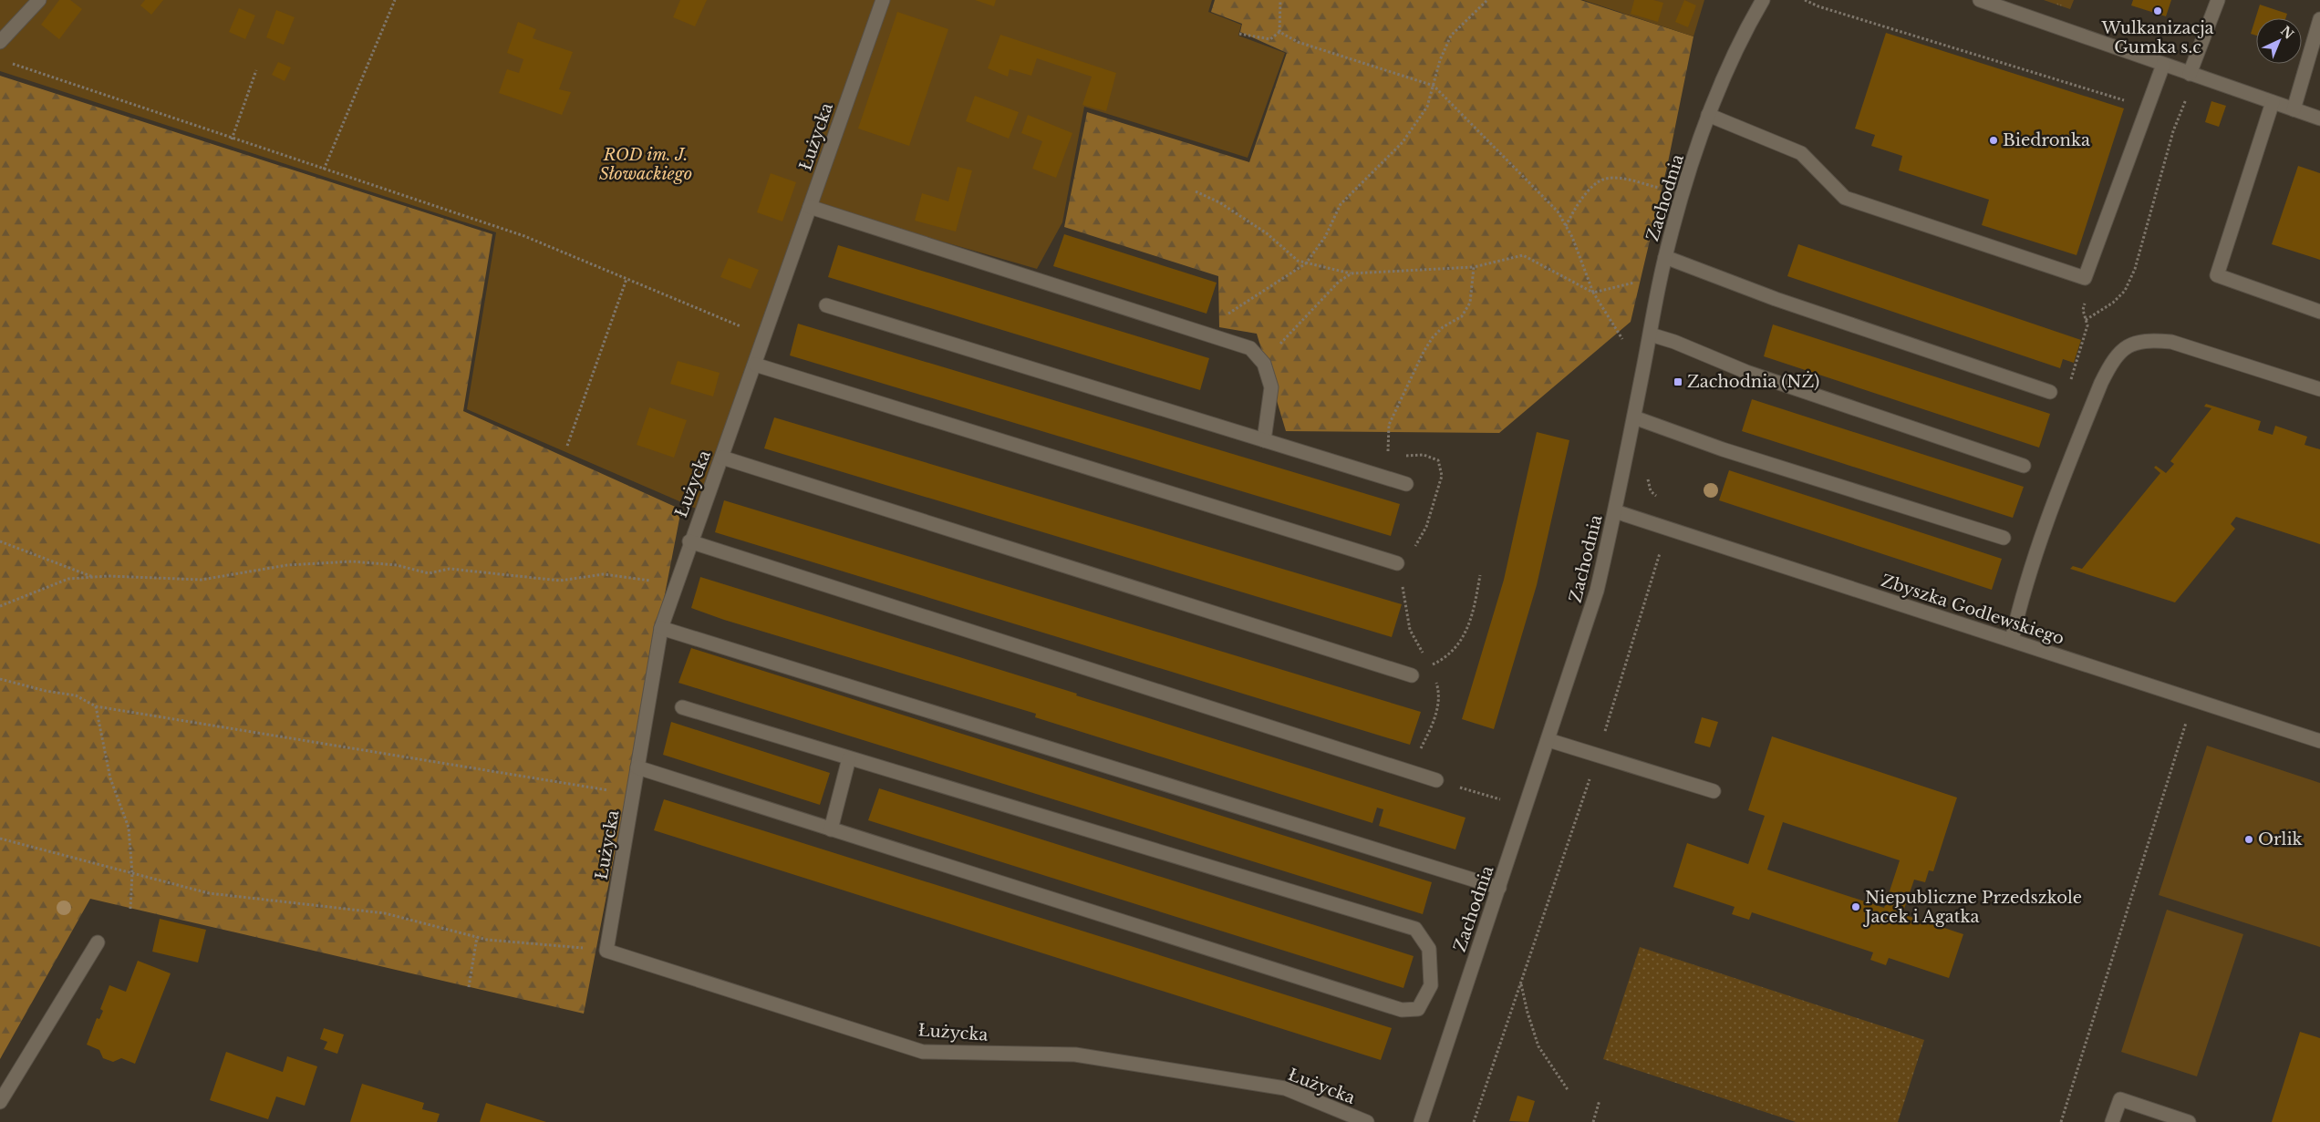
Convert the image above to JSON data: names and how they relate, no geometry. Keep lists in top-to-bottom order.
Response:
{
  "streets": {
    "street": ["Łużycka", "Zachodnia", "Zbyszka Godlewskiego"]
  },
  "crossings": [
    ["Zachodnia", "Zbyszka Godlewskiego"]
  ],
  "parks": ["ROD im. J. Słowackiego"],
  "places": {
    "other": [
      "Wulkanizacja Gumka s.c",
      "Biedronka",
      "Orlik",
      "Niepubliczne Przedszkole Jacek i Agatka"
    ],
    "transit": ["Zachodnia (NŻ)"]
  },
  "north": "top right"
}
